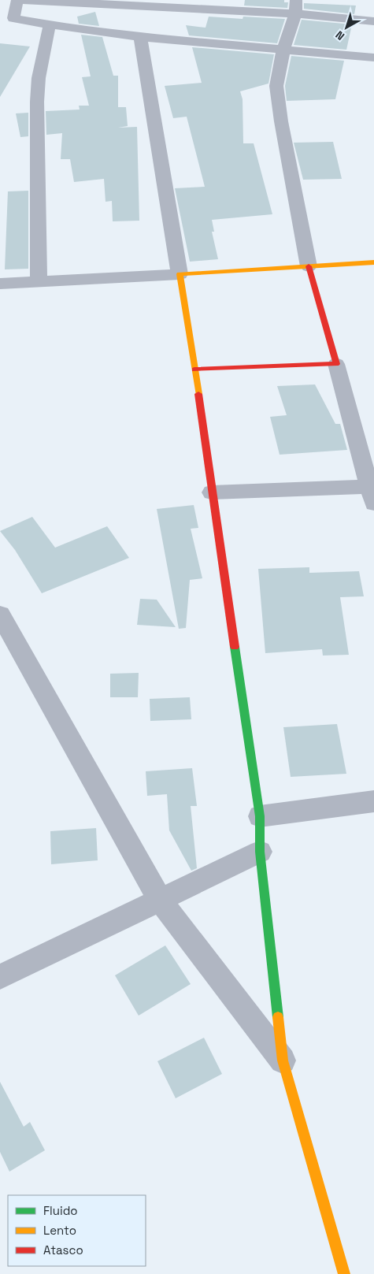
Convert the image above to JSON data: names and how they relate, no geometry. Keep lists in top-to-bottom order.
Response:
{
  "legend": ["Fluido", "Lento", "Atasco"],
  "north": "bottom left"
}
